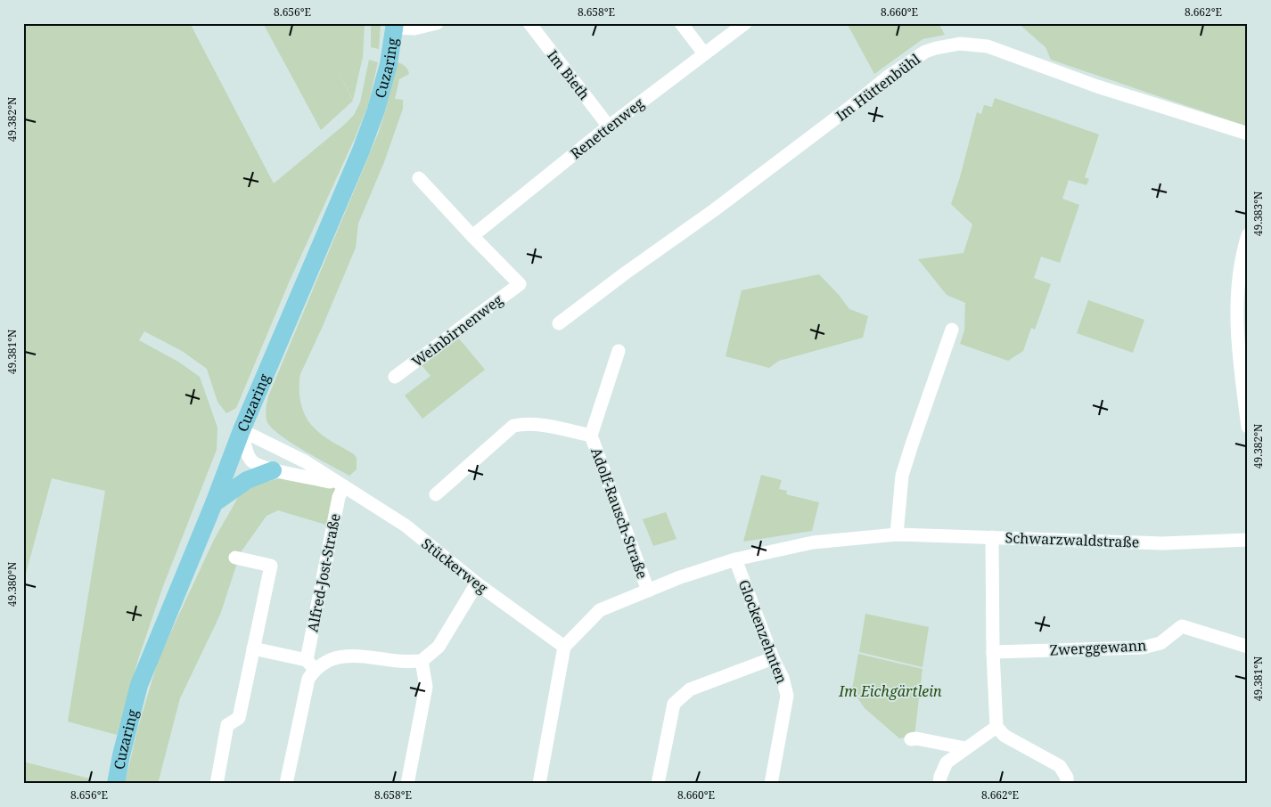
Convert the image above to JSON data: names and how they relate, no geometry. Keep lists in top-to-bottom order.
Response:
{
  "streets": {
    "main road": ["Cuzaring"],
    "street": [
      "Im Bieth",
      "Im Hüttenbühl",
      "Renettenweg",
      "Weinbirnenweg",
      "Adolf-Rausch-Straße",
      "Schwarzwaldstraße",
      "Stückerweg",
      "Alfred-Jost-Straße",
      "Glockenzehnten",
      "Zwerggewann"
    ]
  },
  "crossings": [
    ["Cuzaring", "Stückerweg"],
    ["Im Bieth", "Renettenweg"],
    ["Renettenweg", "Weinbirnenweg"],
    ["Adolf-Rausch-Straße", "Schwarzwaldstraße"],
    ["Schwarzwaldstraße", "Stückerweg"],
    ["Schwarzwaldstraße", "Glockenzehnten"],
    ["Stückerweg", "Alfred-Jost-Straße"]
  ],
  "parks": ["Im Eichgärtlein"],
  "coordinates": [
    "8.656°E",
    "8.658°E",
    "8.660°E",
    "8.662°E",
    "49.382°N",
    "49.383°N",
    "49.381°N",
    "49.380°N"
  ]
}
